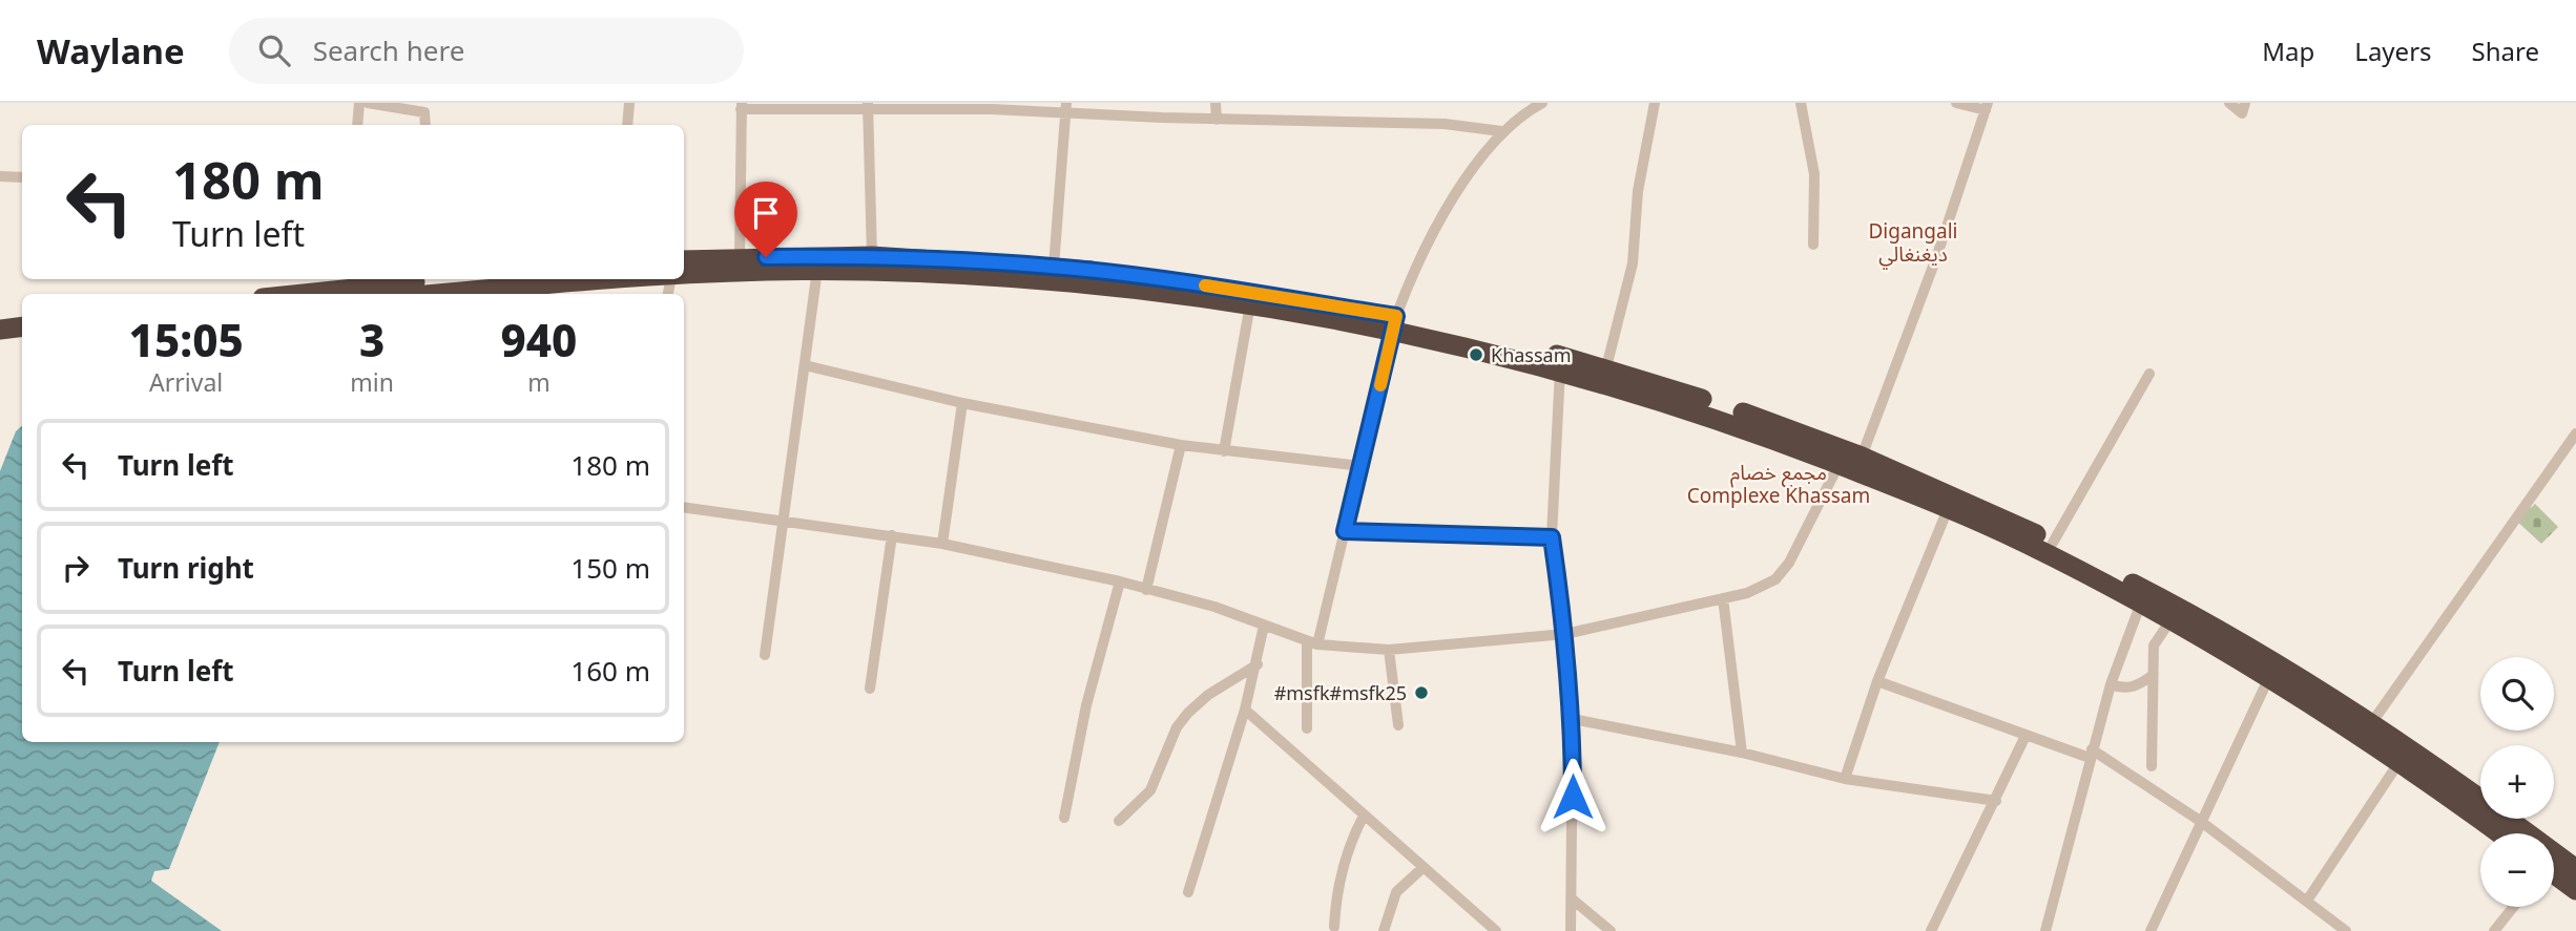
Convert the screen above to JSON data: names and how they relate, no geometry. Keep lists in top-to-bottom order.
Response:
{
  "districts": ["Digangali ديغنغالي", "مجمع خصام Complexe Khassam"],
  "places": ["Khassam", "#msfk#msfk25"],
  "page": {
    "header": "Waylane",
    "search": "Search here",
    "nav": ["Map", "Layers", "Share"],
    "turn": ["180 m", "Turn left"],
    "eta": [
      "15:05",
      "Arrival",
      "3",
      "min",
      "940",
      "m"
    ],
    "list": [
      {
        "name": "Turn left",
        "value": "180 m"
      },
      {
        "name": "Turn right",
        "value": "150 m"
      },
      {
        "name": "Turn left",
        "value": "160 m"
      }
    ],
    "map_buttons": ["+", "−"]
  }
}
